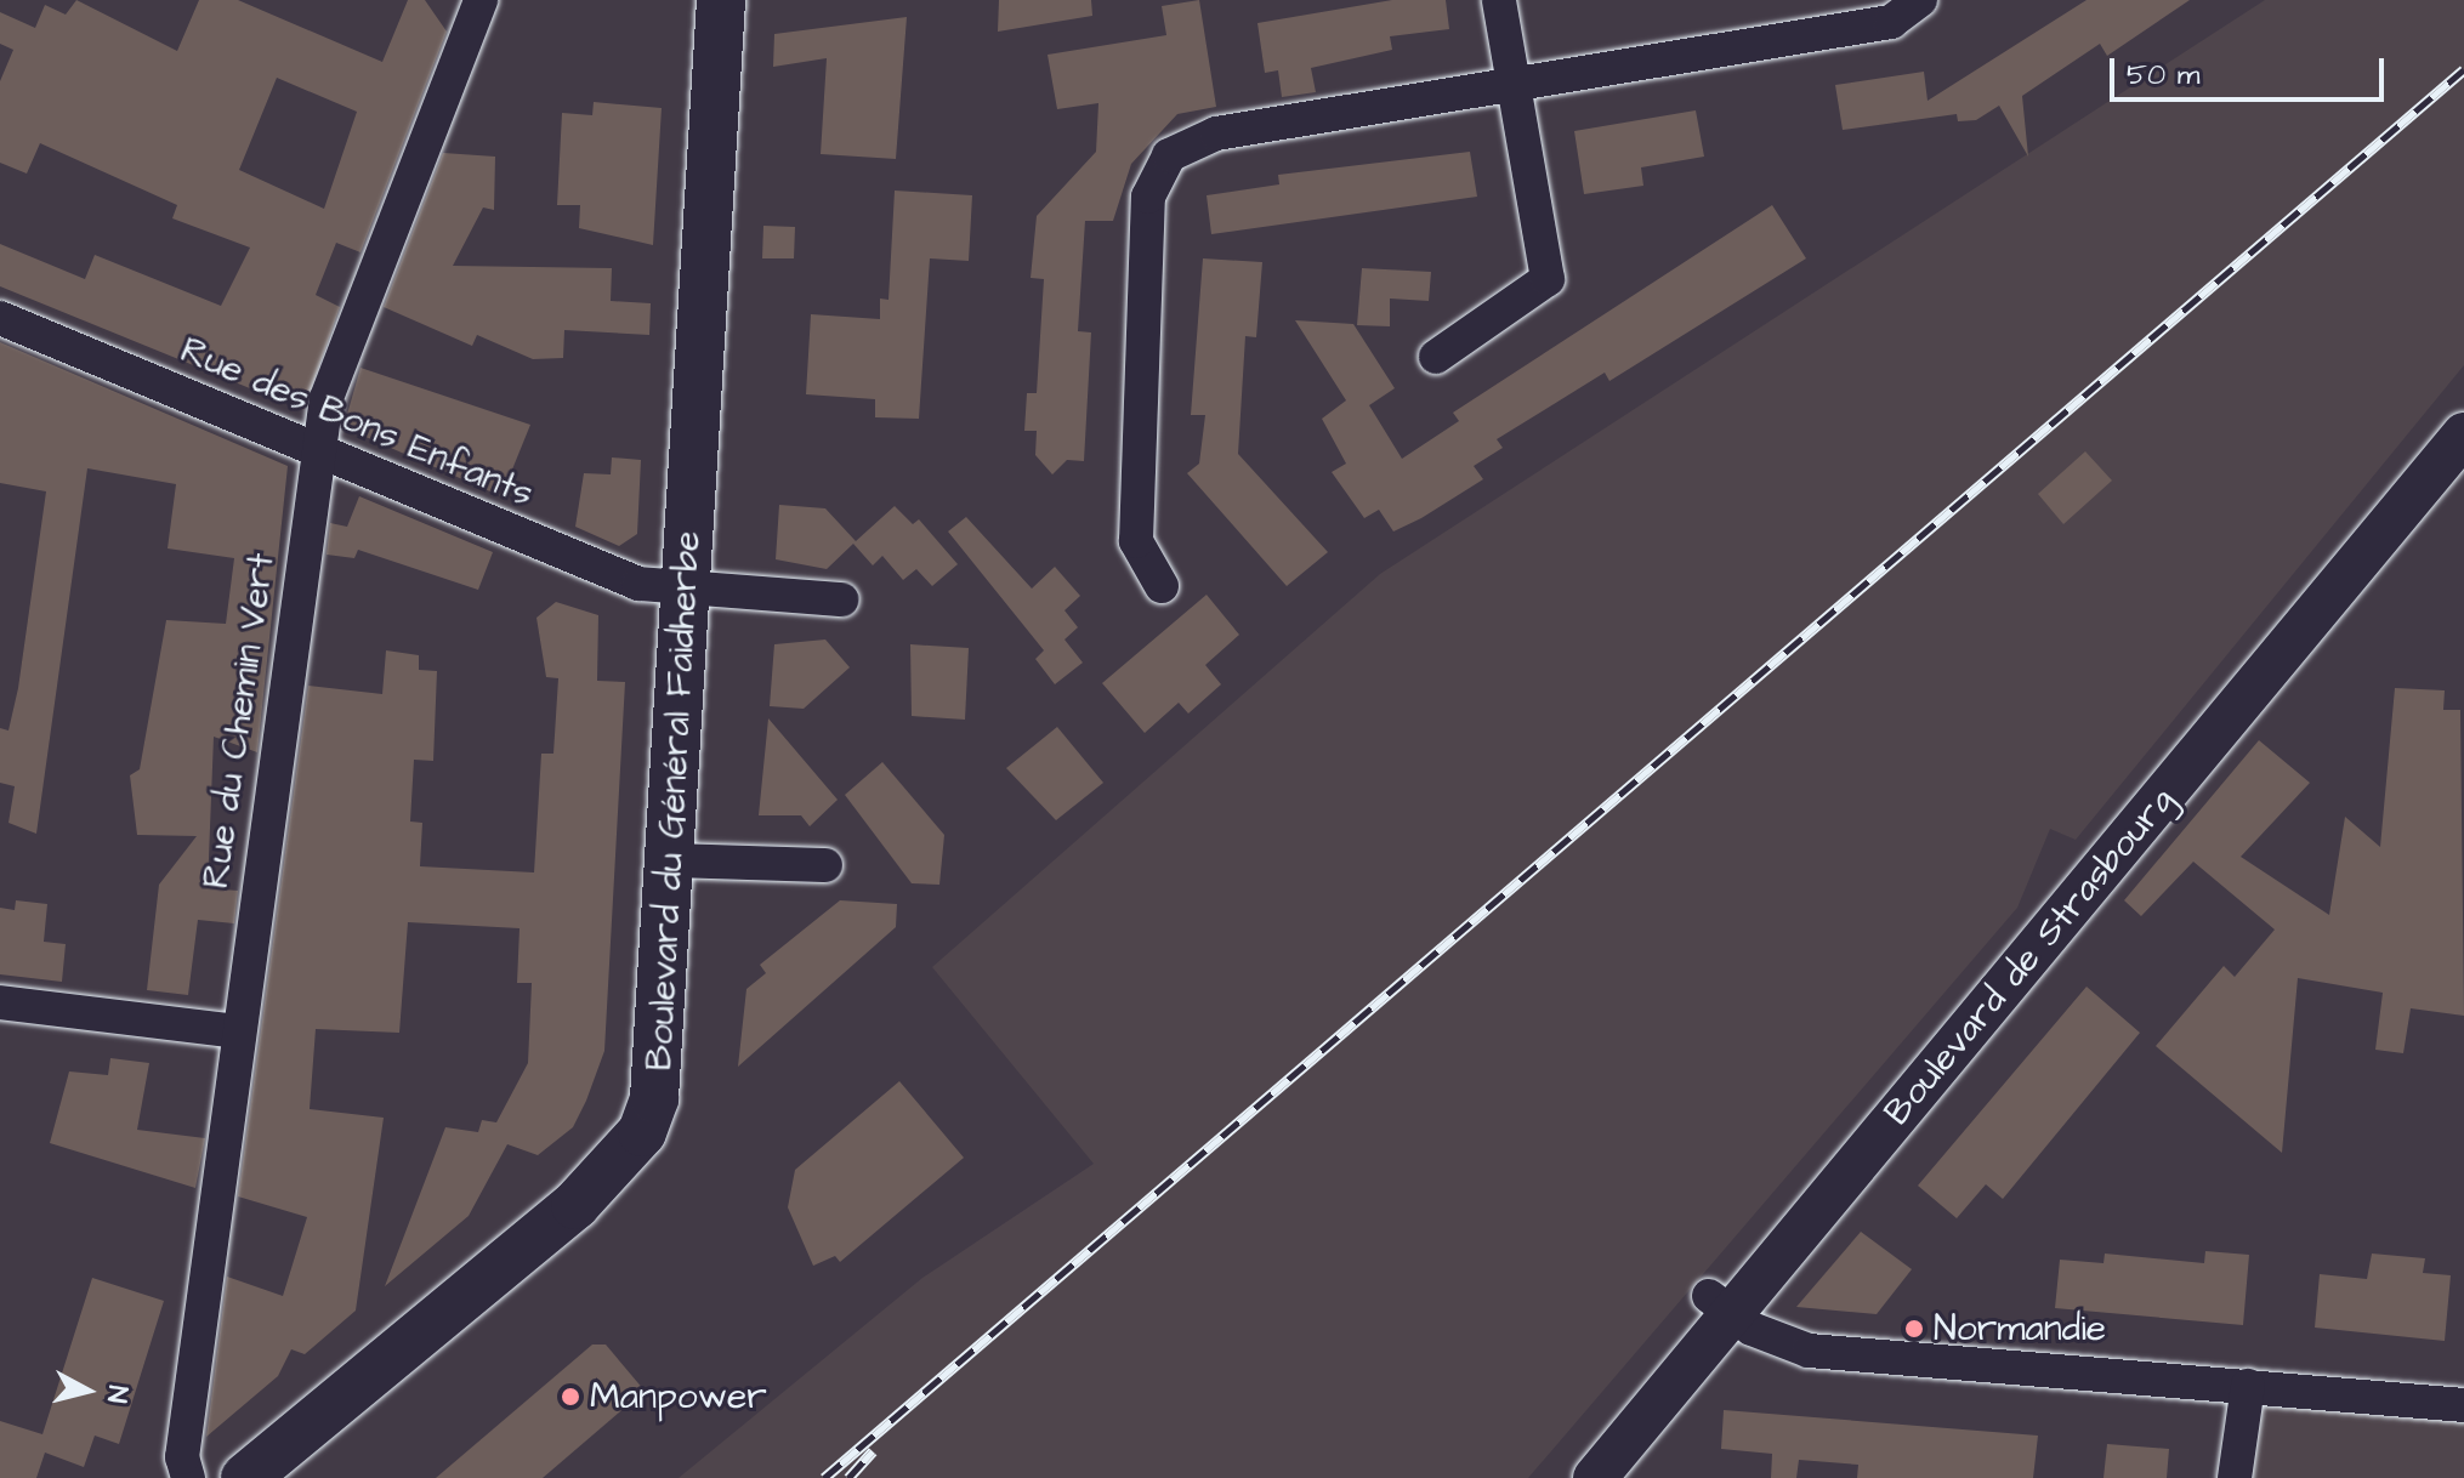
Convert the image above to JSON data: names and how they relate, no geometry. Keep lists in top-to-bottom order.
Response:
{
  "streets": {
    "main road": ["Boulevard du Général Faidherbe"],
    "street": ["Rue des Bons Enfants", "Rue du Chemin Vert", "Boulevard de Strasbourg"]
  },
  "crossings": [
    ["Rue des Bons Enfants", "Rue du Chemin Vert"],
    ["Rue des Bons Enfants", "Boulevard du Général Faidherbe"]
  ],
  "places": ["Normandie", "Manpower"],
  "scale_bar": "50 m",
  "north": "right"
}
